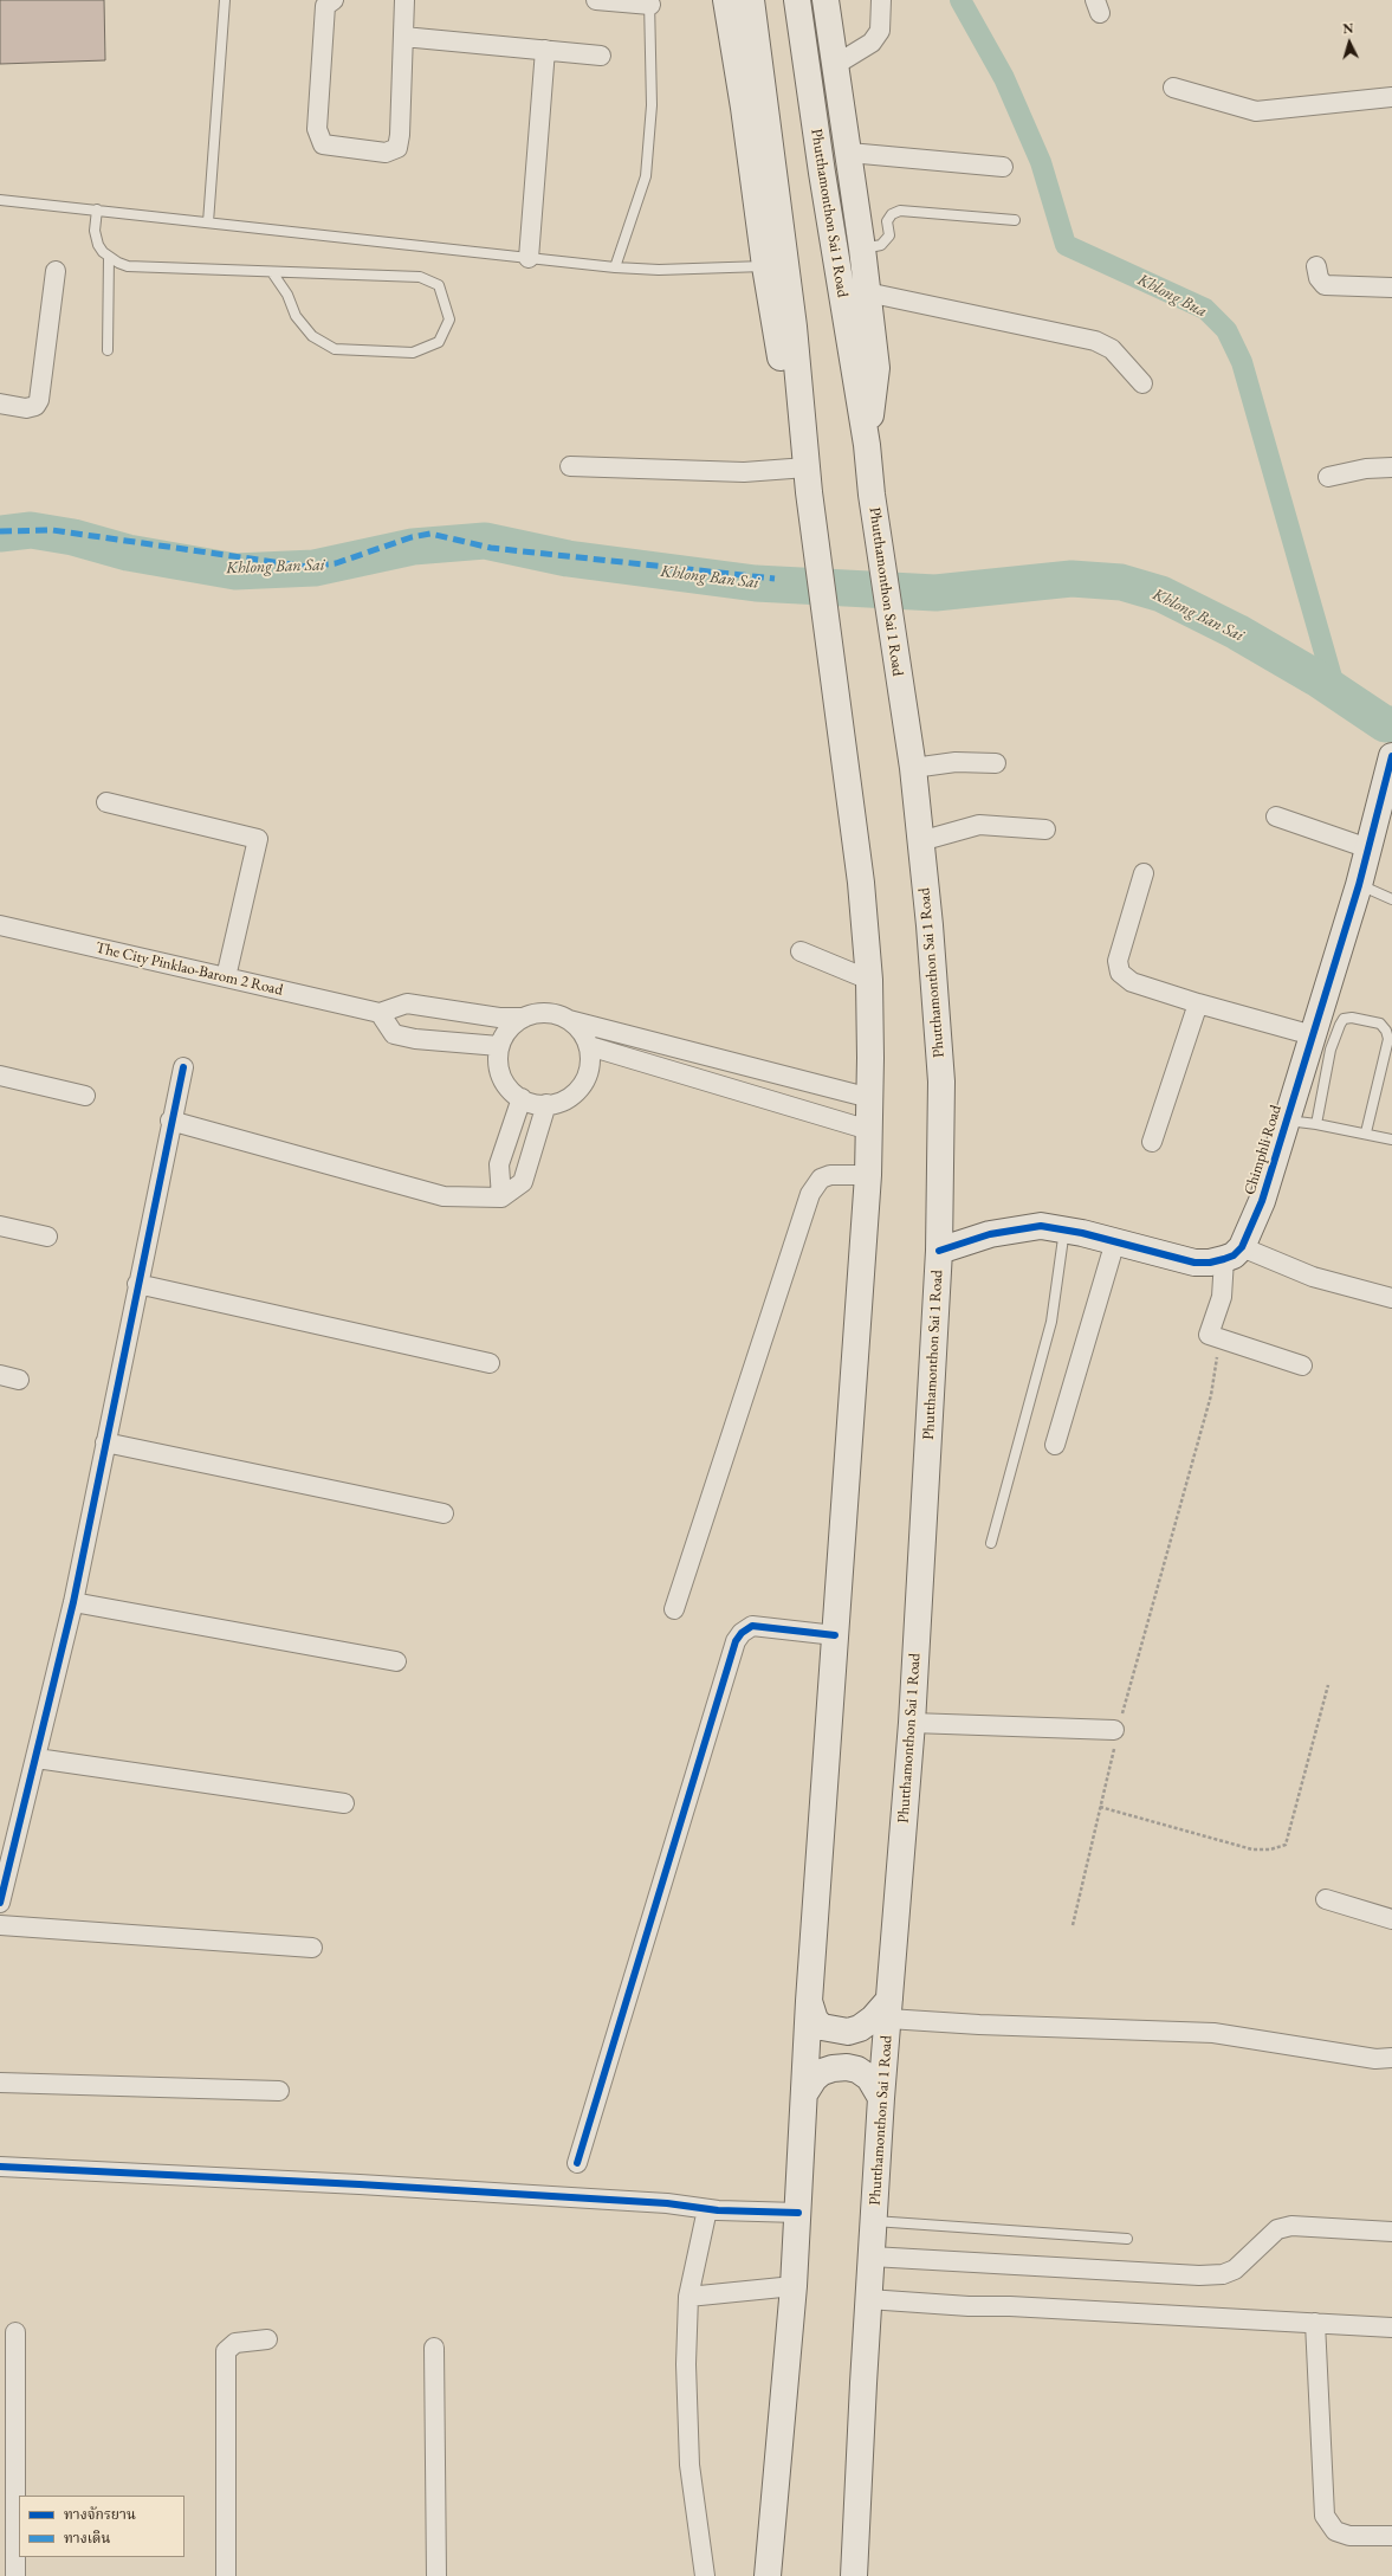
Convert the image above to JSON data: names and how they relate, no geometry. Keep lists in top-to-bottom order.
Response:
{
  "streets": {
    "main road": ["Phutthamonthon Sai 1 Road", "Chimphli Road"],
    "street": ["The City Pinklao-Barom 2 Road"]
  },
  "water": ["Khlong Bua", "Khlong Ban Sai"],
  "legend": ["ทางจักรยาน", "ทางเดิน"],
  "north": "top"
}
